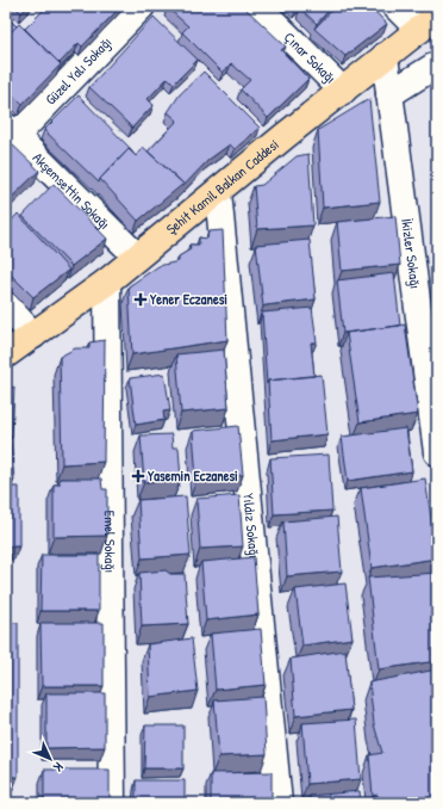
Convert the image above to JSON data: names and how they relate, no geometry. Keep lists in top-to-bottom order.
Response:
{
  "streets": {
    "main road": ["Şehit Kamil Balkan Caddesi"],
    "street": [
      "Çınar Sokağı",
      "Güzel Yalı Sokağı",
      "Akşemsettin Sokağı",
      "İkizler Sokağı",
      "Yıldız Sokağı",
      "Emel Sokağı"
    ]
  },
  "crossings": [
    ["Çınar Sokağı", "Şehit Kamil Balkan Caddesi"],
    ["Güzel Yalı Sokağı", "Akşemsettin Sokağı"],
    ["Şehit Kamil Balkan Caddesi", "Akşemsettin Sokağı"],
    ["Şehit Kamil Balkan Caddesi", "İkizler Sokağı"],
    ["Şehit Kamil Balkan Caddesi", "Yıldız Sokağı"],
    ["Şehit Kamil Balkan Caddesi", "Emel Sokağı"]
  ],
  "places": {
    "health": ["Yener Eczanesi", "Yasemin Eczanesi"]
  },
  "north": "bottom right"
}
